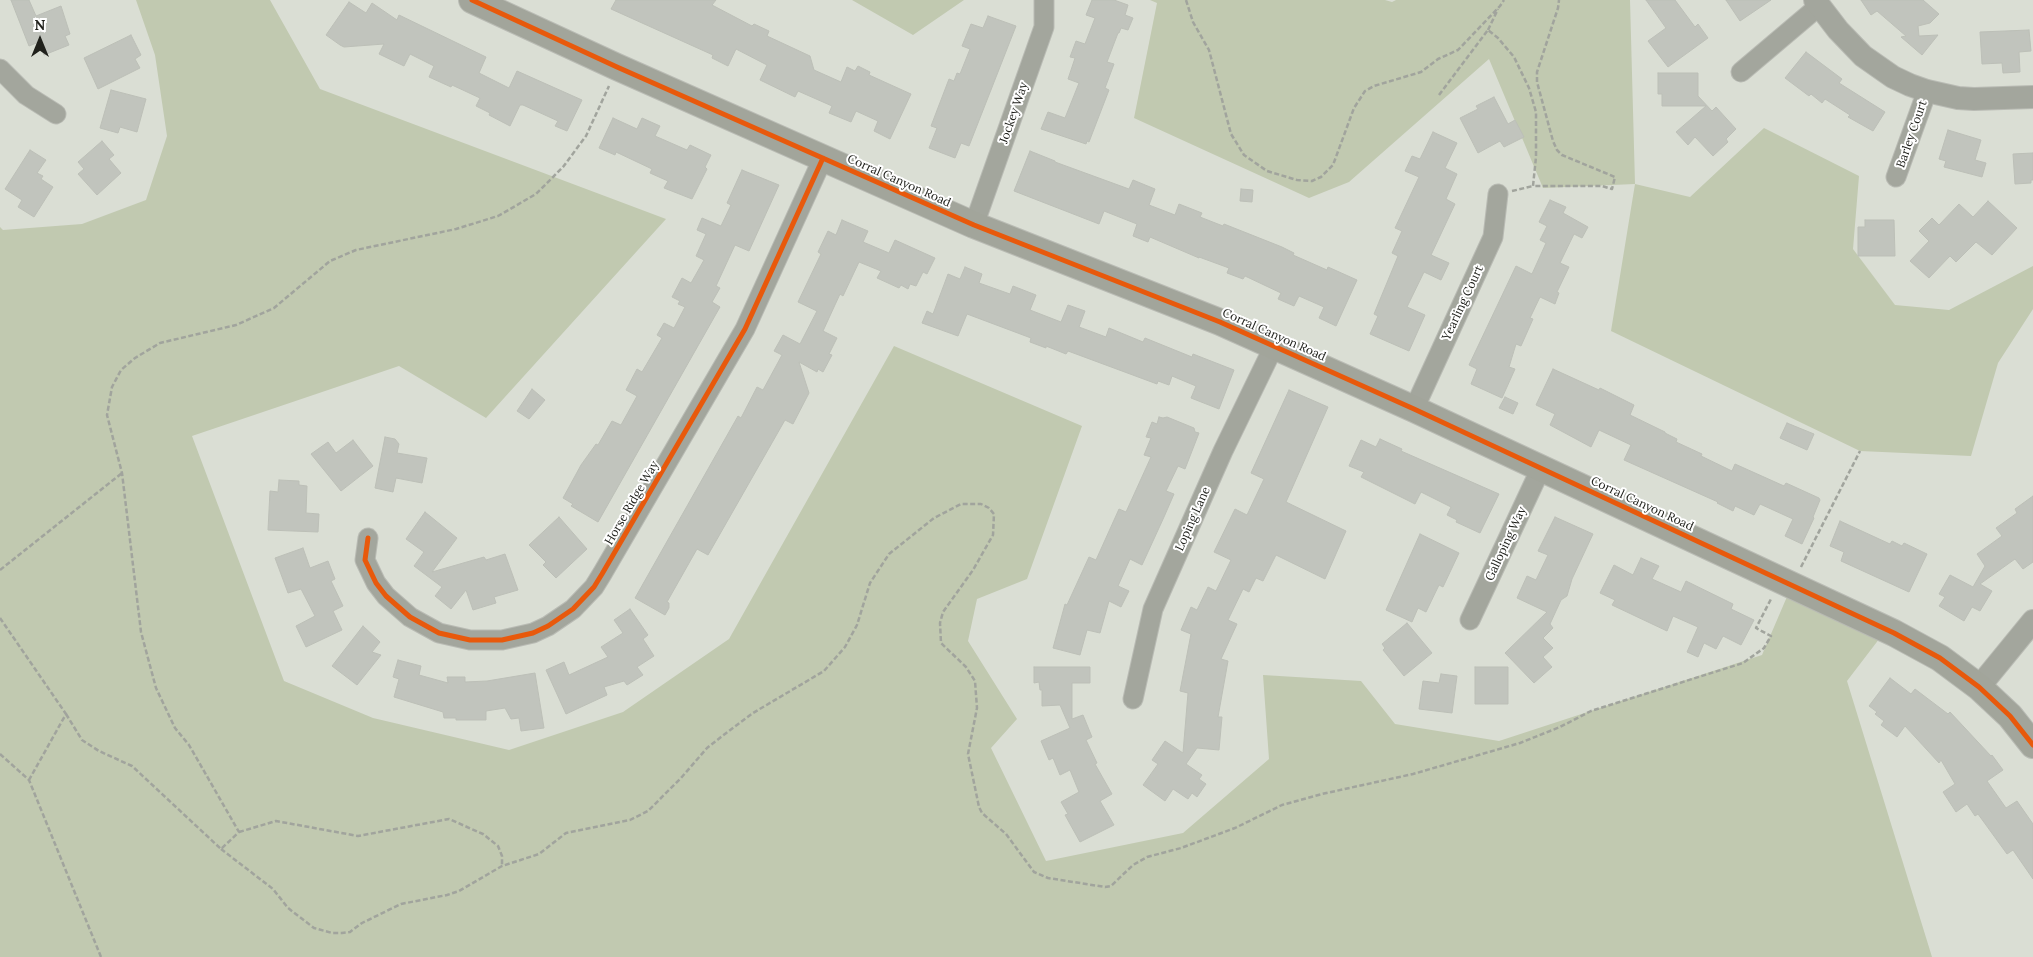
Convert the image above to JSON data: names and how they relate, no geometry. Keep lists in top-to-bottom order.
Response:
{
  "streets": {
    "main road": ["Corral Canyon Road"],
    "street": [
      "Jockey Way",
      "Barley Court",
      "Yearling Court",
      "Horse Ridge Way",
      "Loping Lane",
      "Galloping Way"
    ]
  },
  "crossings": [
    ["Jockey Way", "Corral Canyon Road"],
    ["Corral Canyon Road", "Yearling Court"],
    ["Corral Canyon Road", "Horse Ridge Way"],
    ["Corral Canyon Road", "Loping Lane"],
    ["Corral Canyon Road", "Galloping Way"]
  ],
  "north": "top"
}
